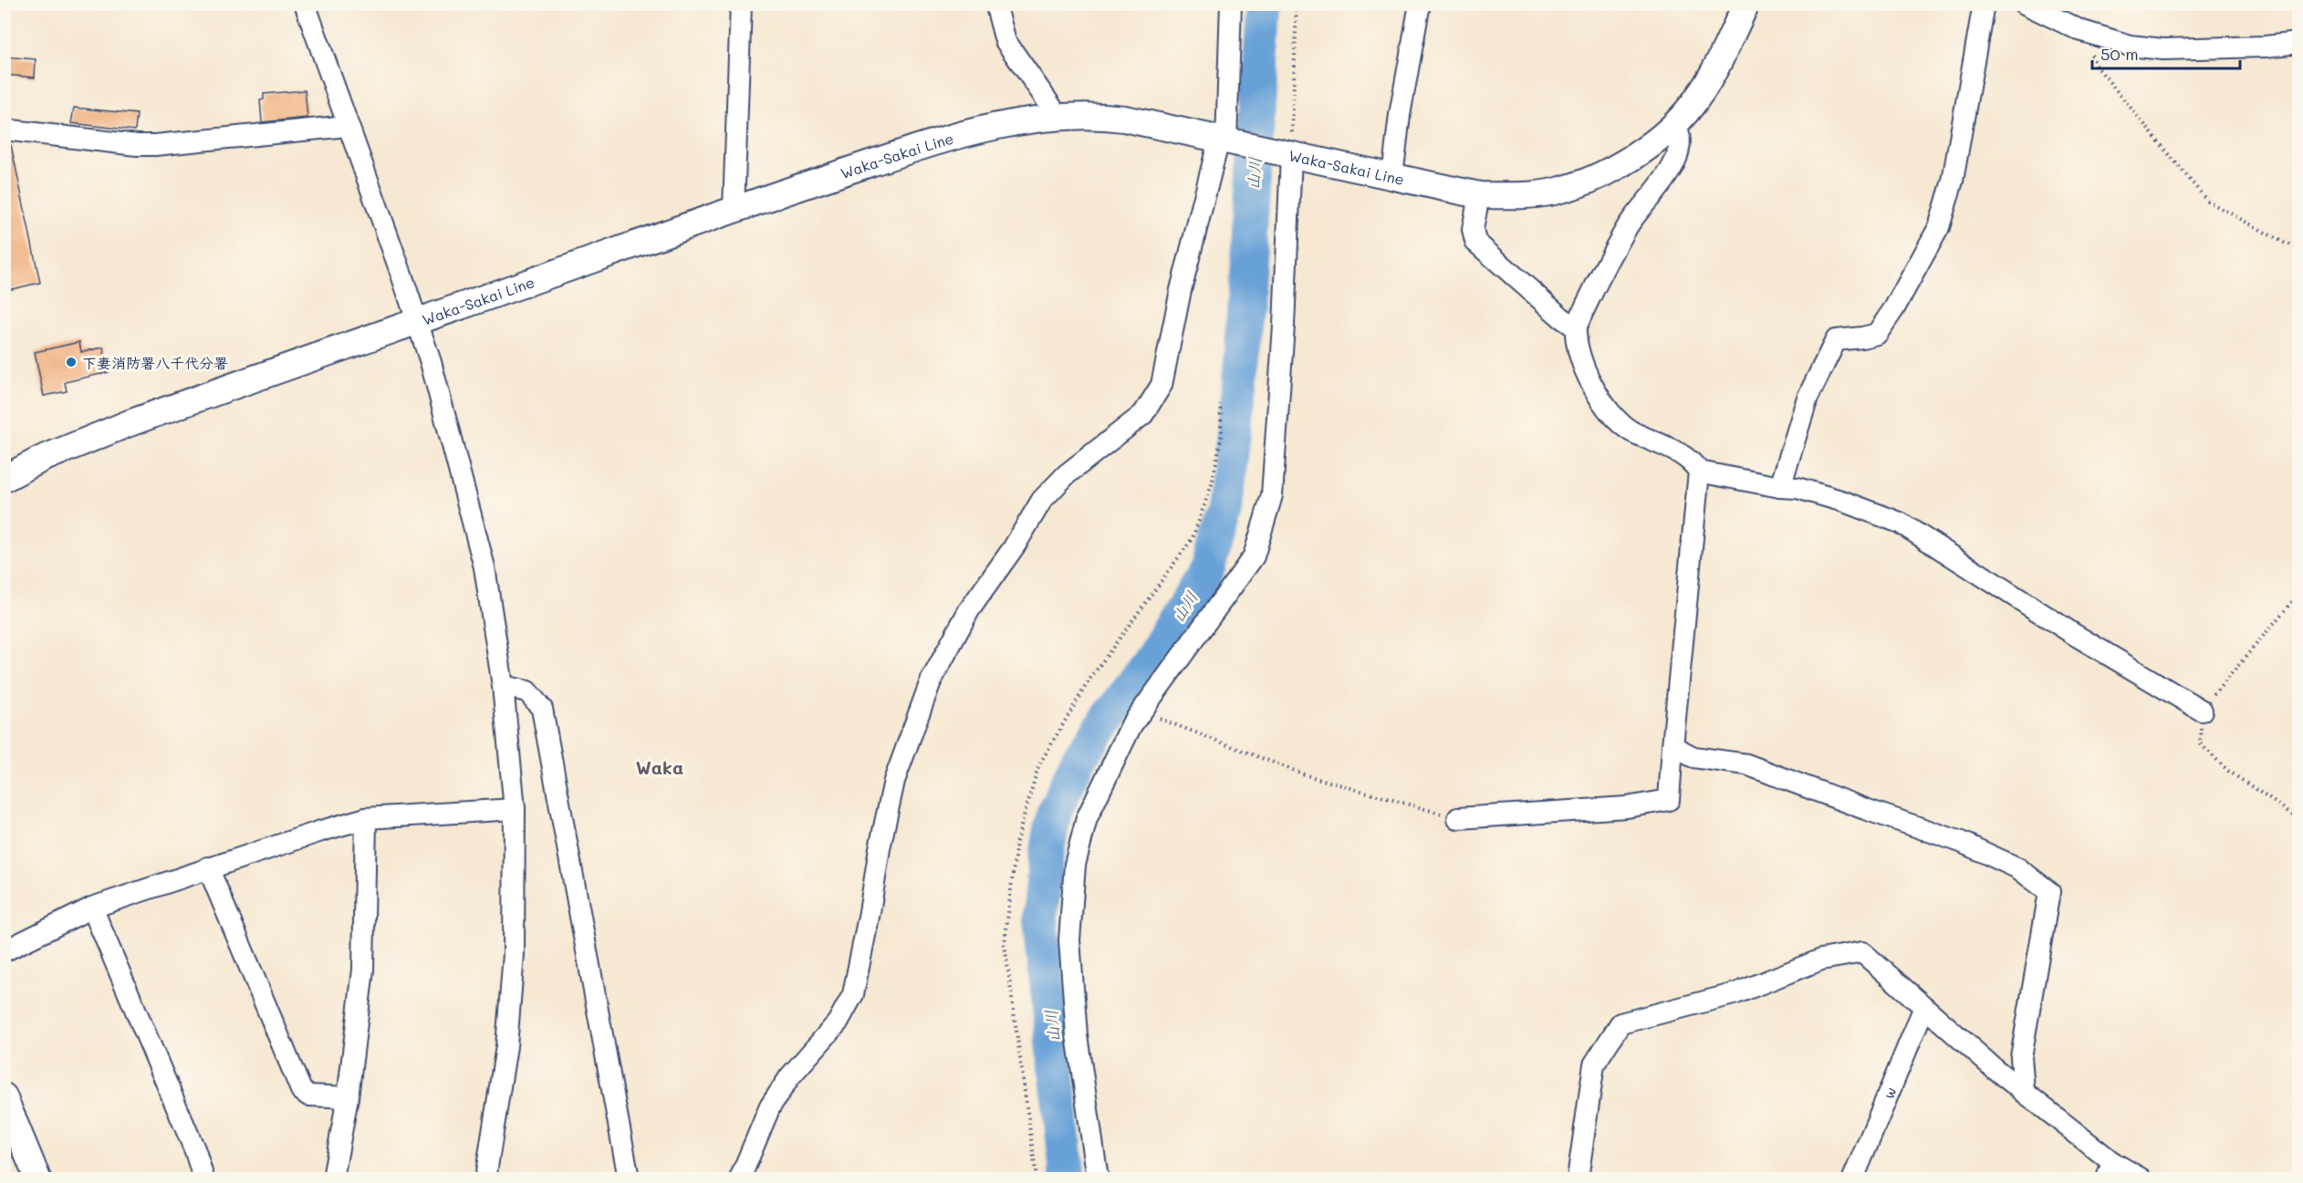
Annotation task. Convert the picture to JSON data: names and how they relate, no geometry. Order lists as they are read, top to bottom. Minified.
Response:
{"streets":{"main road":["Waka-Sakai Line"],"street":["w"]},"districts":["Waka"],"water":["山川"],"places":["下妻消防署八千代分署"],"scale_bar":"50 m"}
